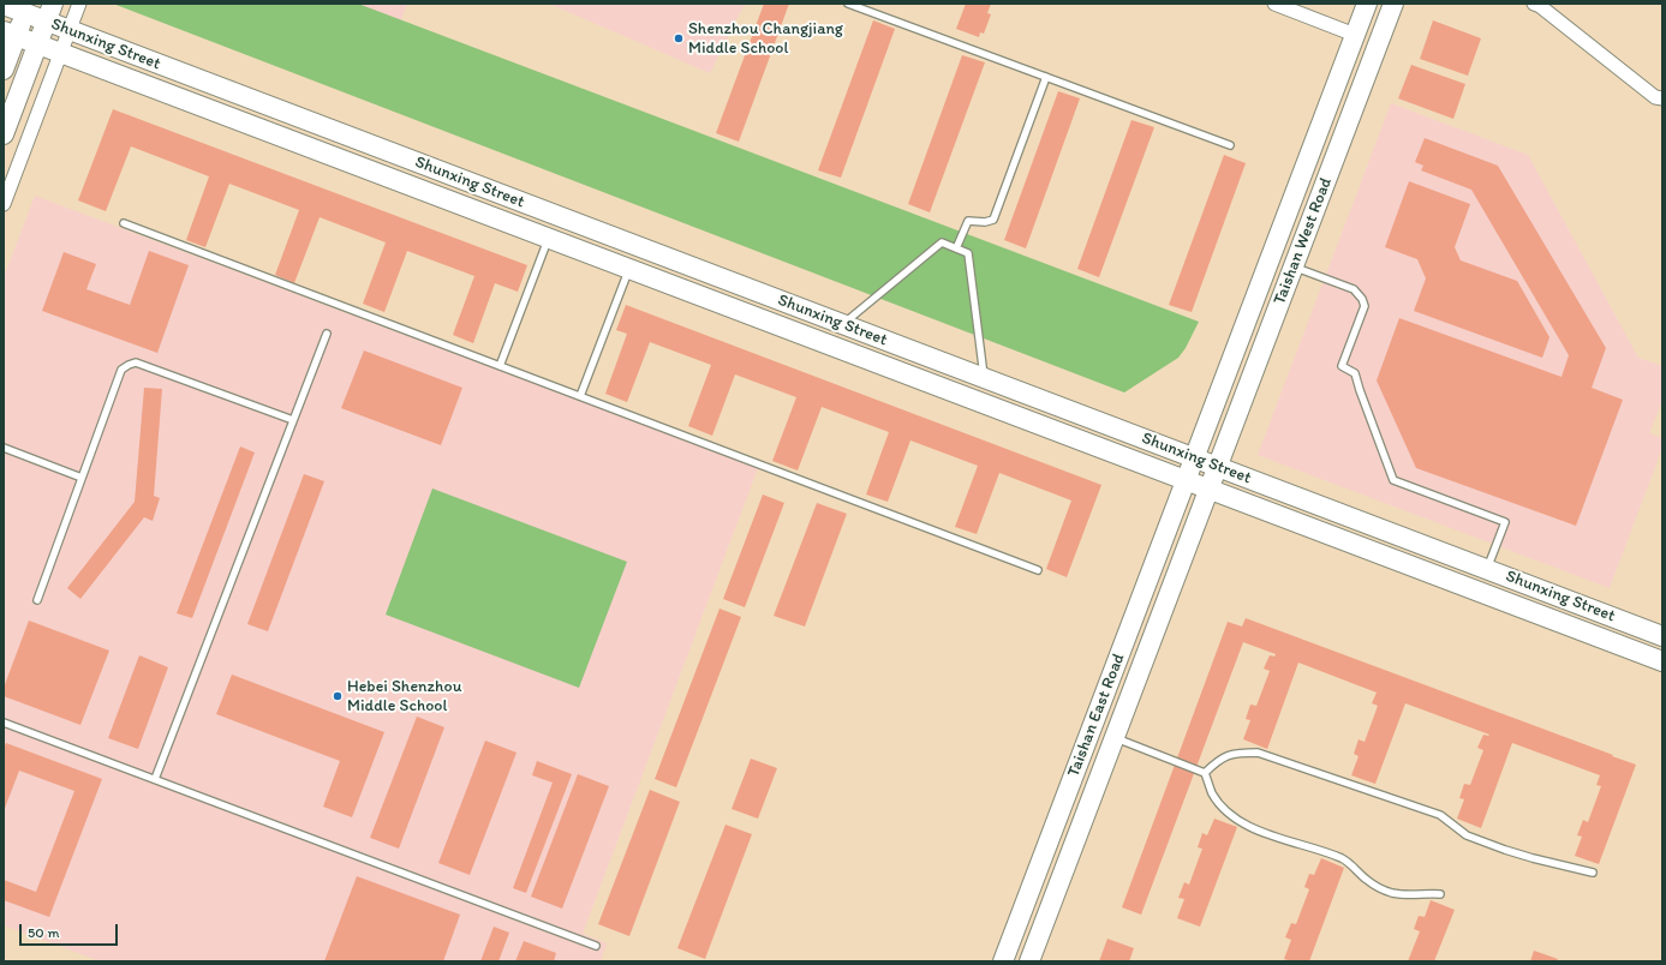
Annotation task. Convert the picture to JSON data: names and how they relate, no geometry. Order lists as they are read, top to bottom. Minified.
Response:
{"streets":{"main road":["Shunxing Street","Taishan West Road","Taishan East Road"]},"crossings":[["Shunxing Street","Taishan West Road"],["Shunxing Street","Taishan East Road"],["Taishan West Road","Taishan East Road"]],"places":["Shenzhou Changjiang Middle School","Hebei Shenzhou Middle School"],"scale_bar":"50 m"}
